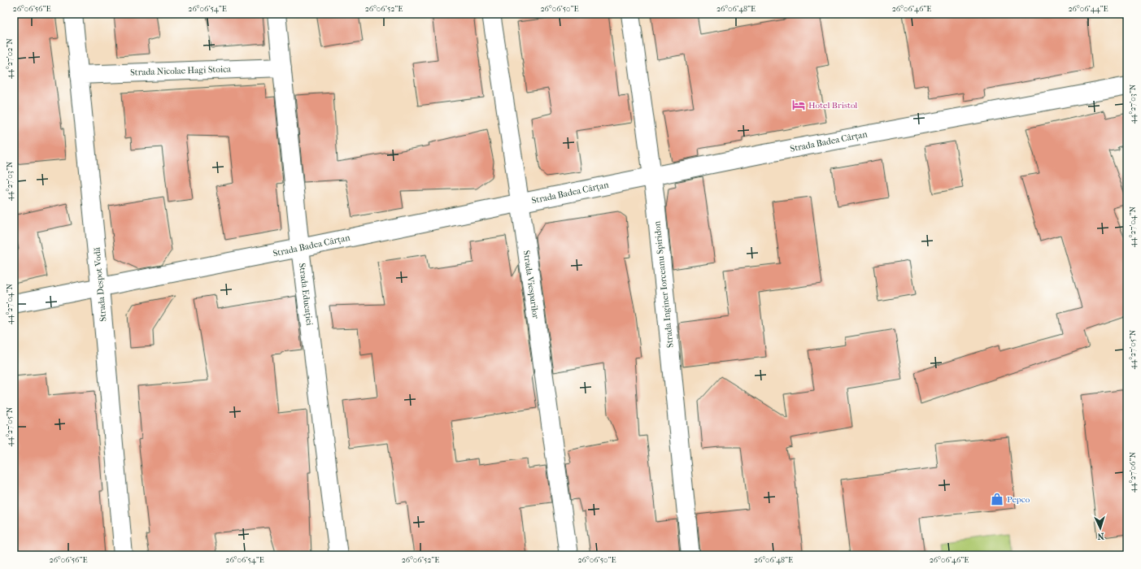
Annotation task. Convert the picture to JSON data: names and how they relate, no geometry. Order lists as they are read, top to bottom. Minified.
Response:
{"streets":{"street":["Strada Nicolae Hagi Stoica","Strada Badea Cârțan","Strada Despot Vodă","Strada Viesparilor","Strada Inginer Iorceanu Spiridon","Strada Educației"]},"crossings":[["Strada Nicolae Hagi Stoica","Strada Despot Vodă"],["Strada Nicolae Hagi Stoica","Strada Educației"],["Strada Badea Cârțan","Strada Despot Vodă"],["Strada Badea Cârțan","Strada Viesparilor"],["Strada Badea Cârțan","Strada Inginer Iorceanu Spiridon"],["Strada Badea Cârțan","Strada Educației"]],"places":{"hotel":["Hotel Bristol"],"shop":["Pepco"]},"north":"bottom","coordinates":["26°06'56\"E","26°06'54\"E","26°06'52\"E","26°06'50\"E","26°06'48\"E","26°06'46\"E","26°06'44\"E","44°27'02\"N","44°27'03\"N","44°27'04\"N","44°27'05\"N","44°27'06\"N"]}
